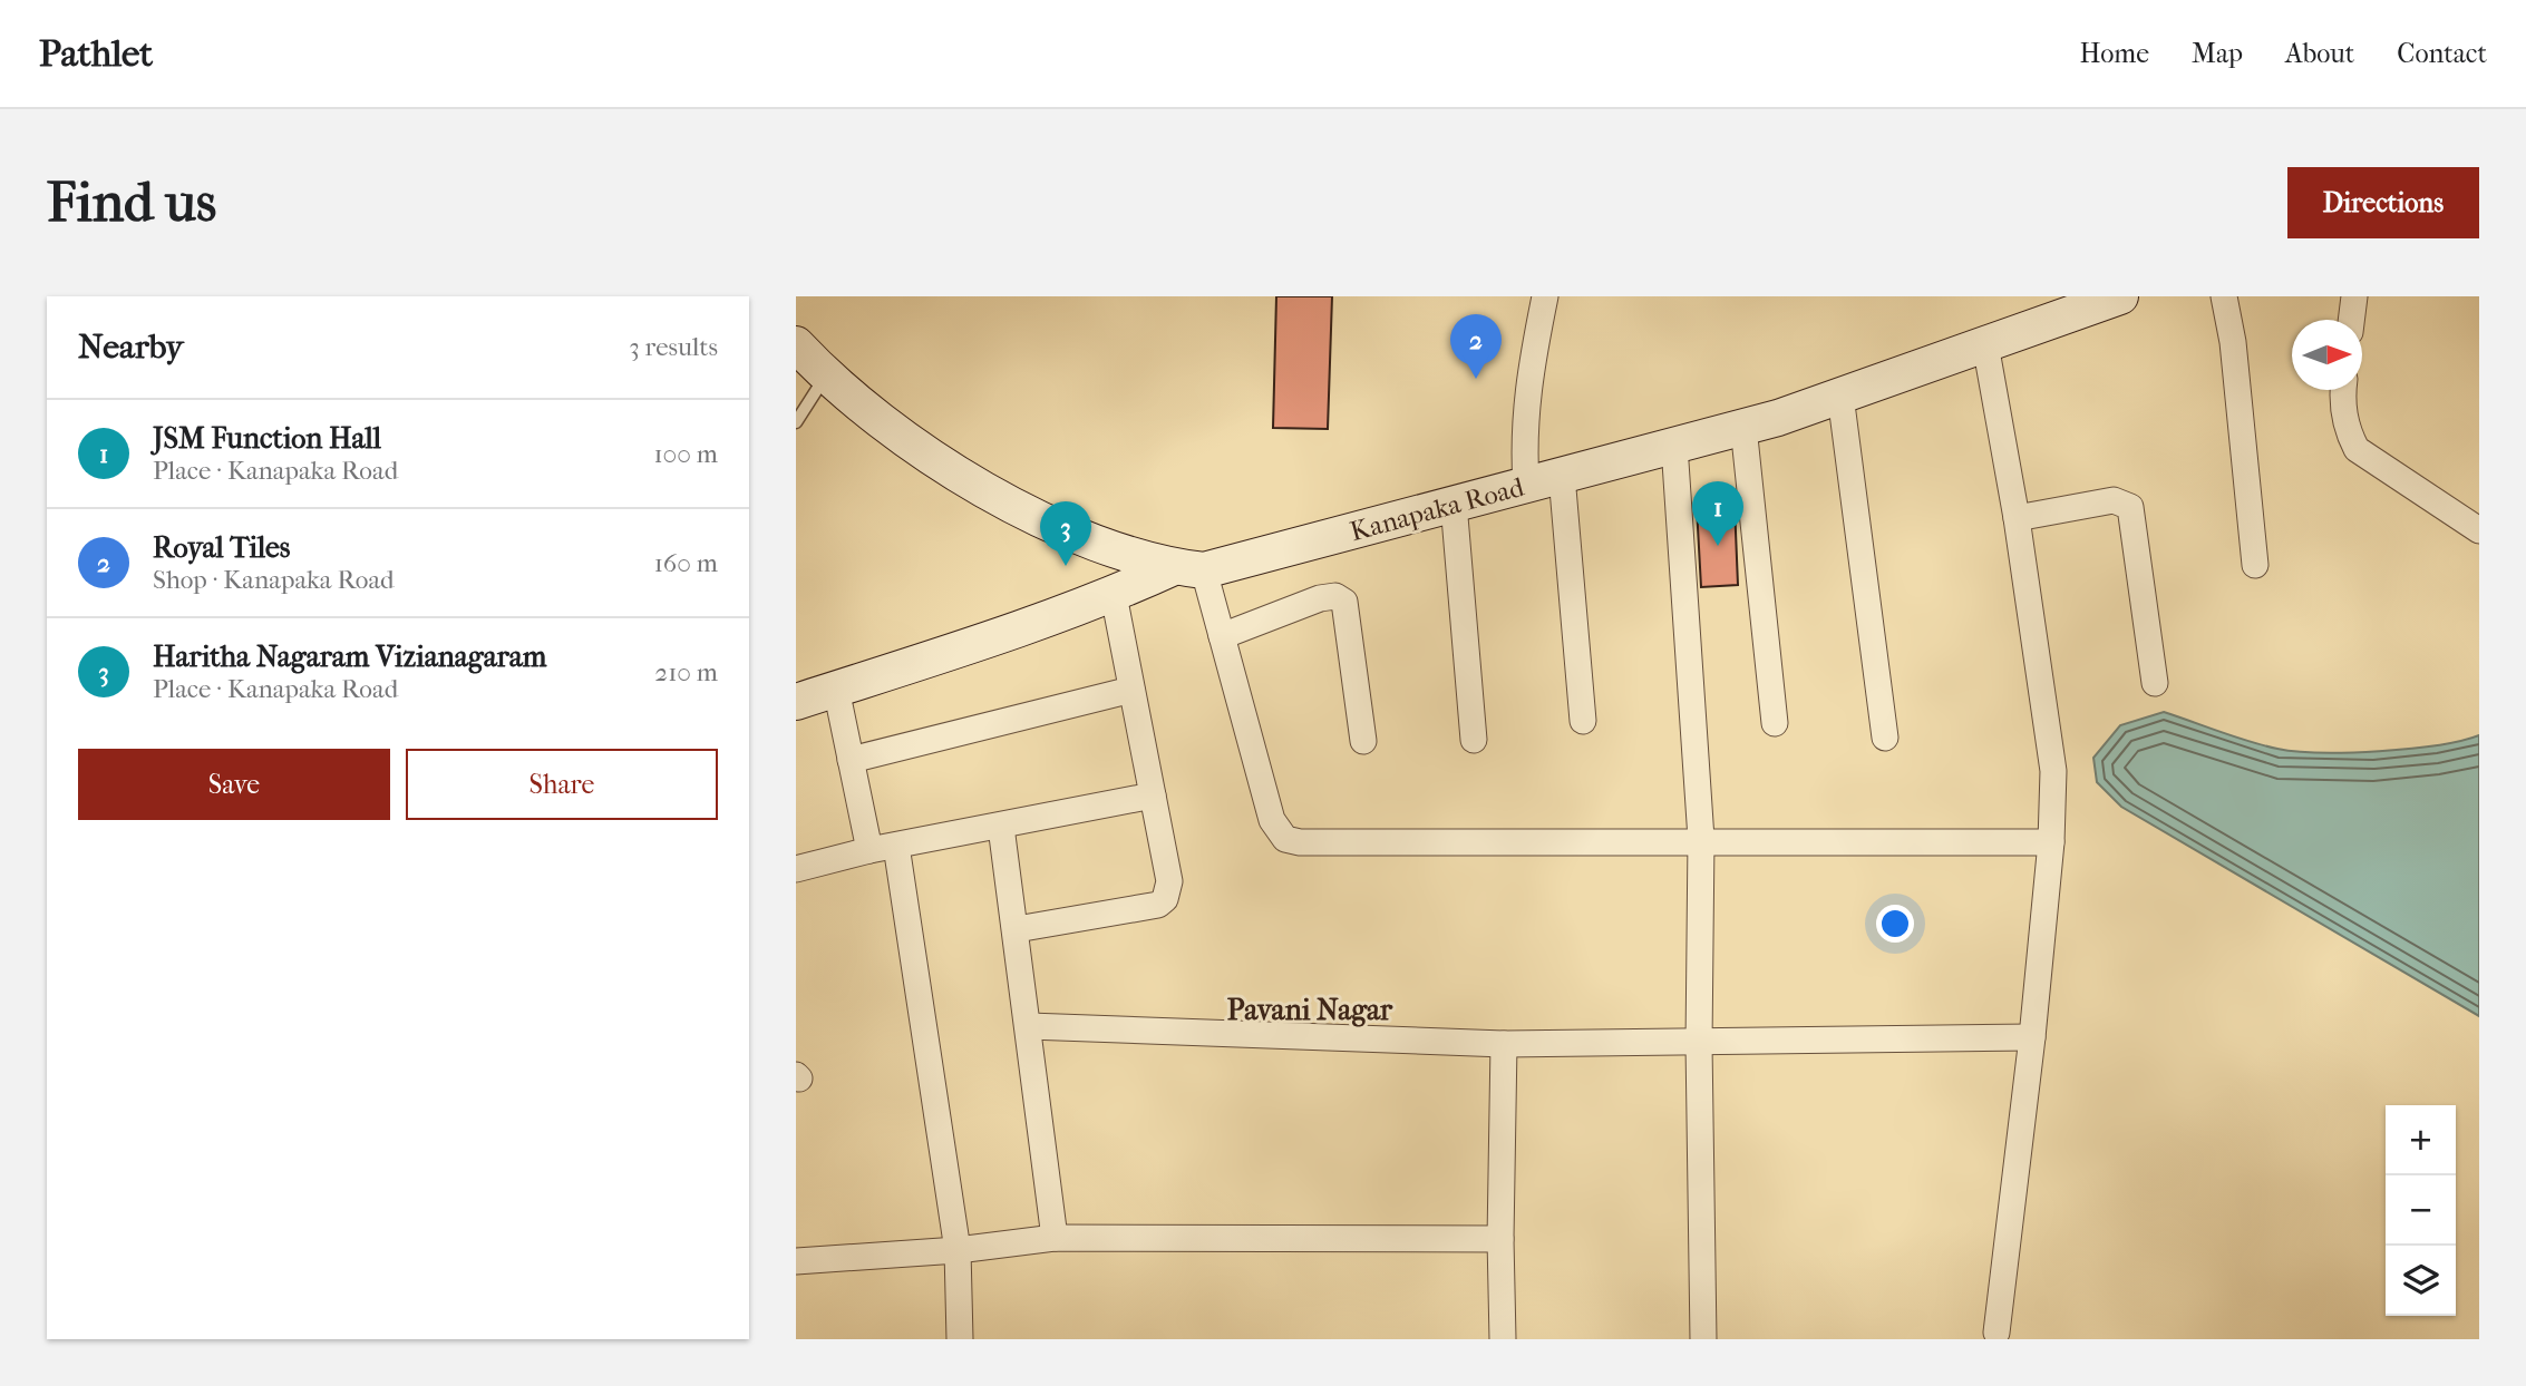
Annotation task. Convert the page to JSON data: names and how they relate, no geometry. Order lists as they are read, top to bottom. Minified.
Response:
{"streets":{"street":["Kanapaka Road"]},"districts":["Pavani Nagar"],"north":"right","page":{"header":"Pathlet","nav":["Home","Map","About","Contact"],"buttons":["Directions",["Save","Share"]],"title":"Find us","heading":["Nearby","3 results"],"pins":["2","1","3"],"list":[{"mark":"1","name":"JSM Function Hall","note":"Place · Kanapaka Road","value":"100 m"},{"mark":"2","name":"Royal Tiles","note":"Shop · Kanapaka Road","value":"160 m"},{"mark":"3","name":"Haritha Nagaram Vizianagaram","note":"Place · Kanapaka Road","value":"210 m"}],"map_buttons":["+","−"]}}
